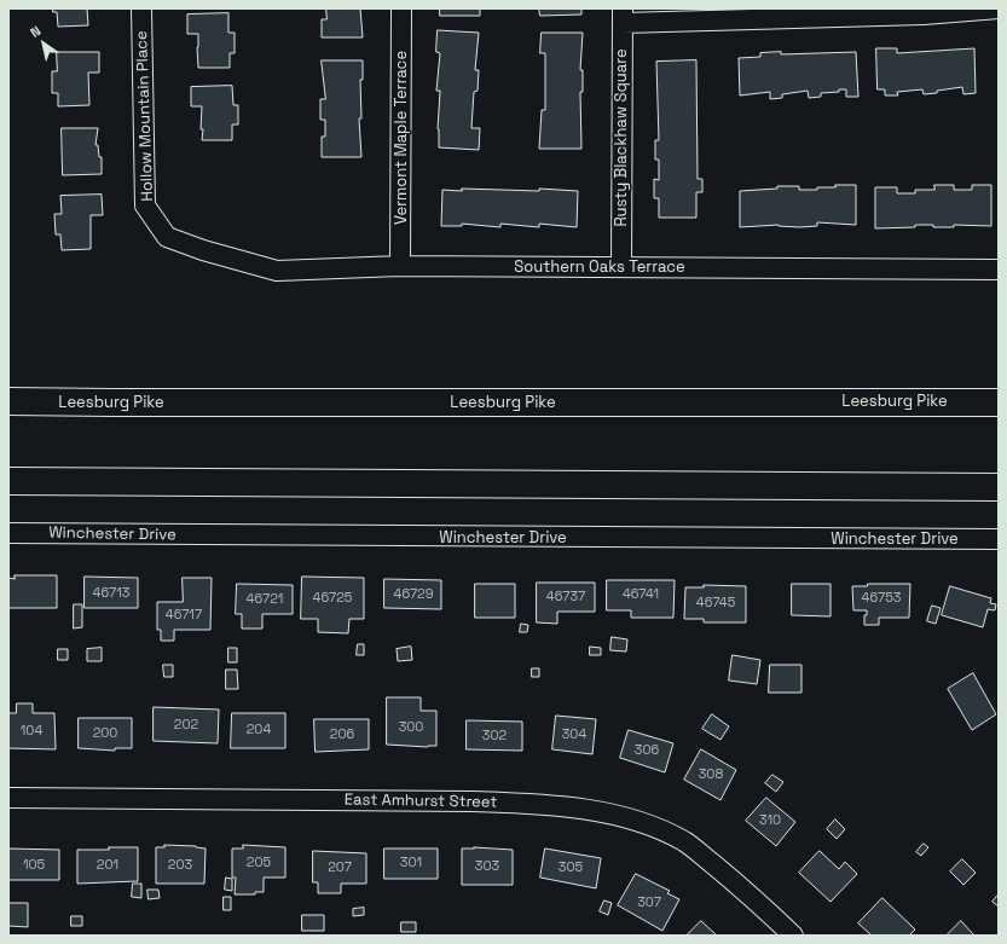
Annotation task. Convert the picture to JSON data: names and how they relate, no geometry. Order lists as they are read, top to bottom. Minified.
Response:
{"streets":{"highway":["Leesburg Pike"],"street":["Hollow Mountain Place","Vermont Maple Terrace","Rusty Blackhaw Square","Southern Oaks Terrace","Winchester Drive","East Amhurst Street"]},"crossings":[["Hollow Mountain Place","Southern Oaks Terrace"],["Vermont Maple Terrace","Southern Oaks Terrace"],["Rusty Blackhaw Square","Southern Oaks Terrace"]],"house_numbers":["46713","46729","46741","46737","46725","46753","46721","46745","46717","202","300","204","104","200","206","304","302","306","308","310","205","301","105","201","203","303","207","305","307"],"north":"top left"}
